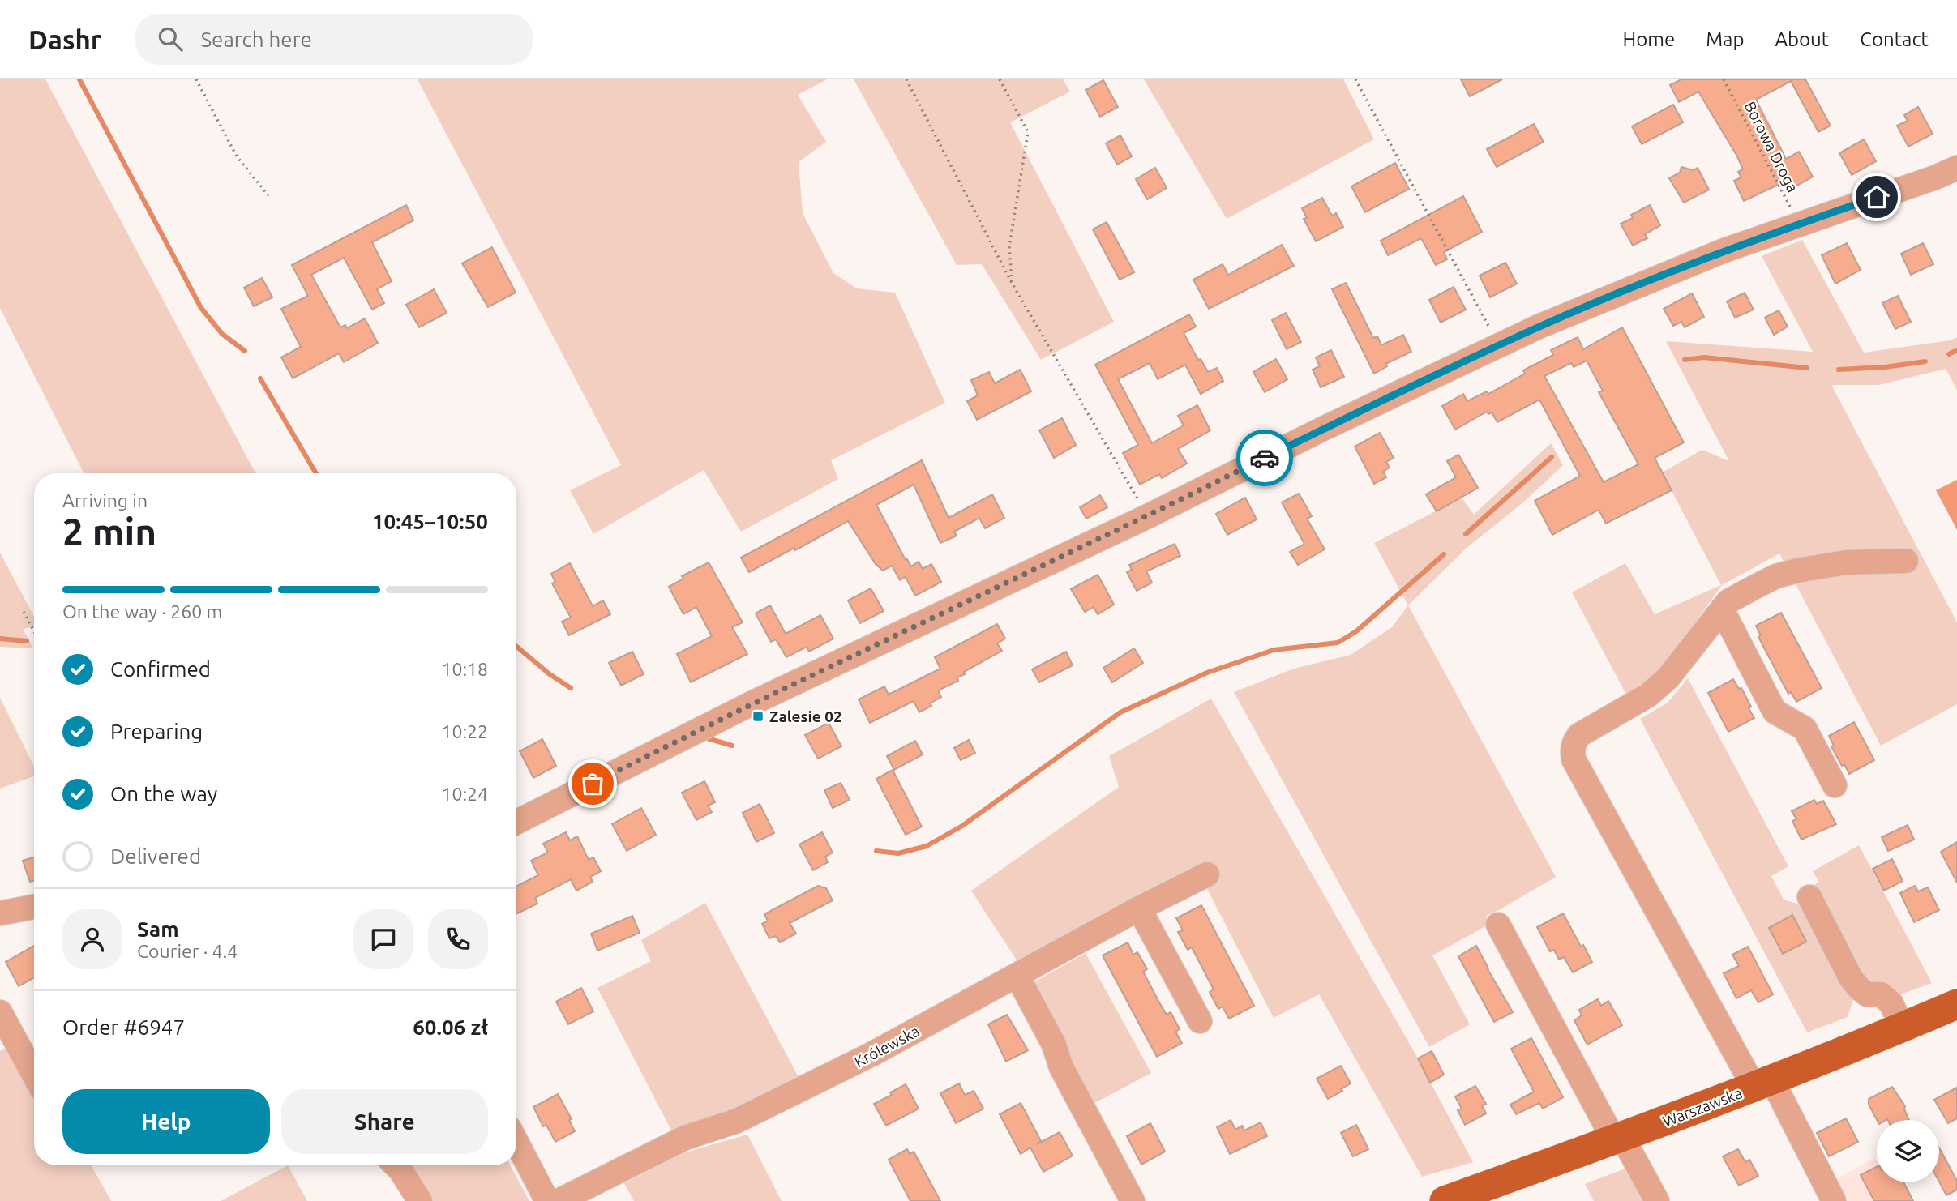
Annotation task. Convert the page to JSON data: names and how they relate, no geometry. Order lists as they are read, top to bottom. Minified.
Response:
{"streets":{"main road":["Warszawska"],"street":["Królewska"],"path":["Borowa Droga"]},"places":{"transit":["Zalesie 02"]},"page":{"header":"Dashr","search":"Search here","nav":["Home","Map","About","Contact"],"heading":["2 min","Arriving in","10:45–10:50"],"panel":["Sam","Courier · 4.4","Order #6947","60.06 zł"],"bar":"On the way · 260 m","list":[["Confirmed","10:18"],["Preparing","10:22"],["On the way","10:24"],"Delivered"],"buttons":["Help","Share"]}}
